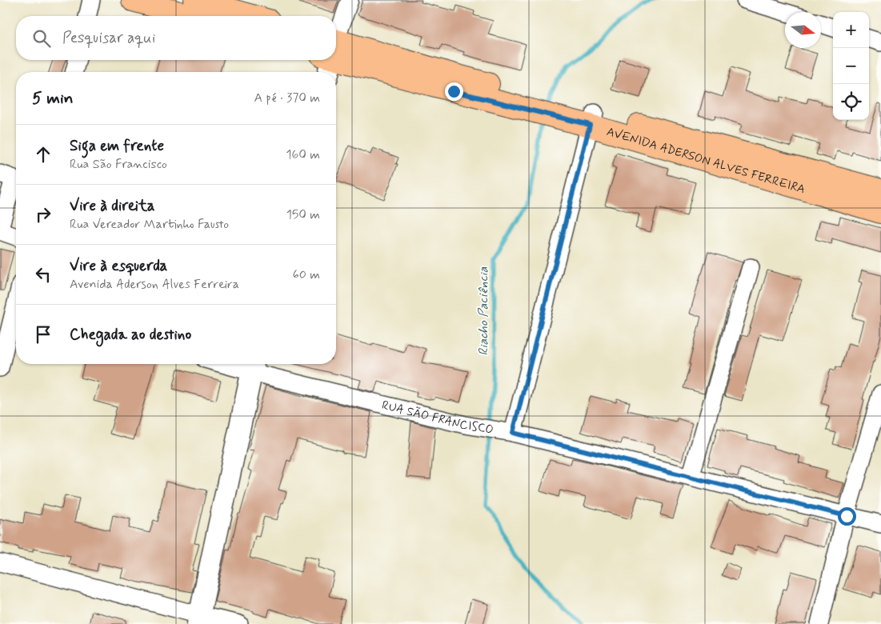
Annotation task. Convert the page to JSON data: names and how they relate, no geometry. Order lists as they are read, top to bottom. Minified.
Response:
{"streets":{"main road":["AVENIDA ADERSON ALVES FERREIRA"],"street":["RUA SÃO FRANCISCO"]},"water":["Riacho Paciência"],"north":"right","page":{"map_buttons":["+","−"],"search":"Pesquisar aqui","heading":["5 min","A pé · 370 m"],"list":[["Siga em frente","Rua São Francisco","160 m"],["Vire à direita","Rua Vereador Martinho Fausto","150 m"],["Vire à esquerda","Avenida Aderson Alves Ferreira","60 m"],"Chegada ao destino"]}}
